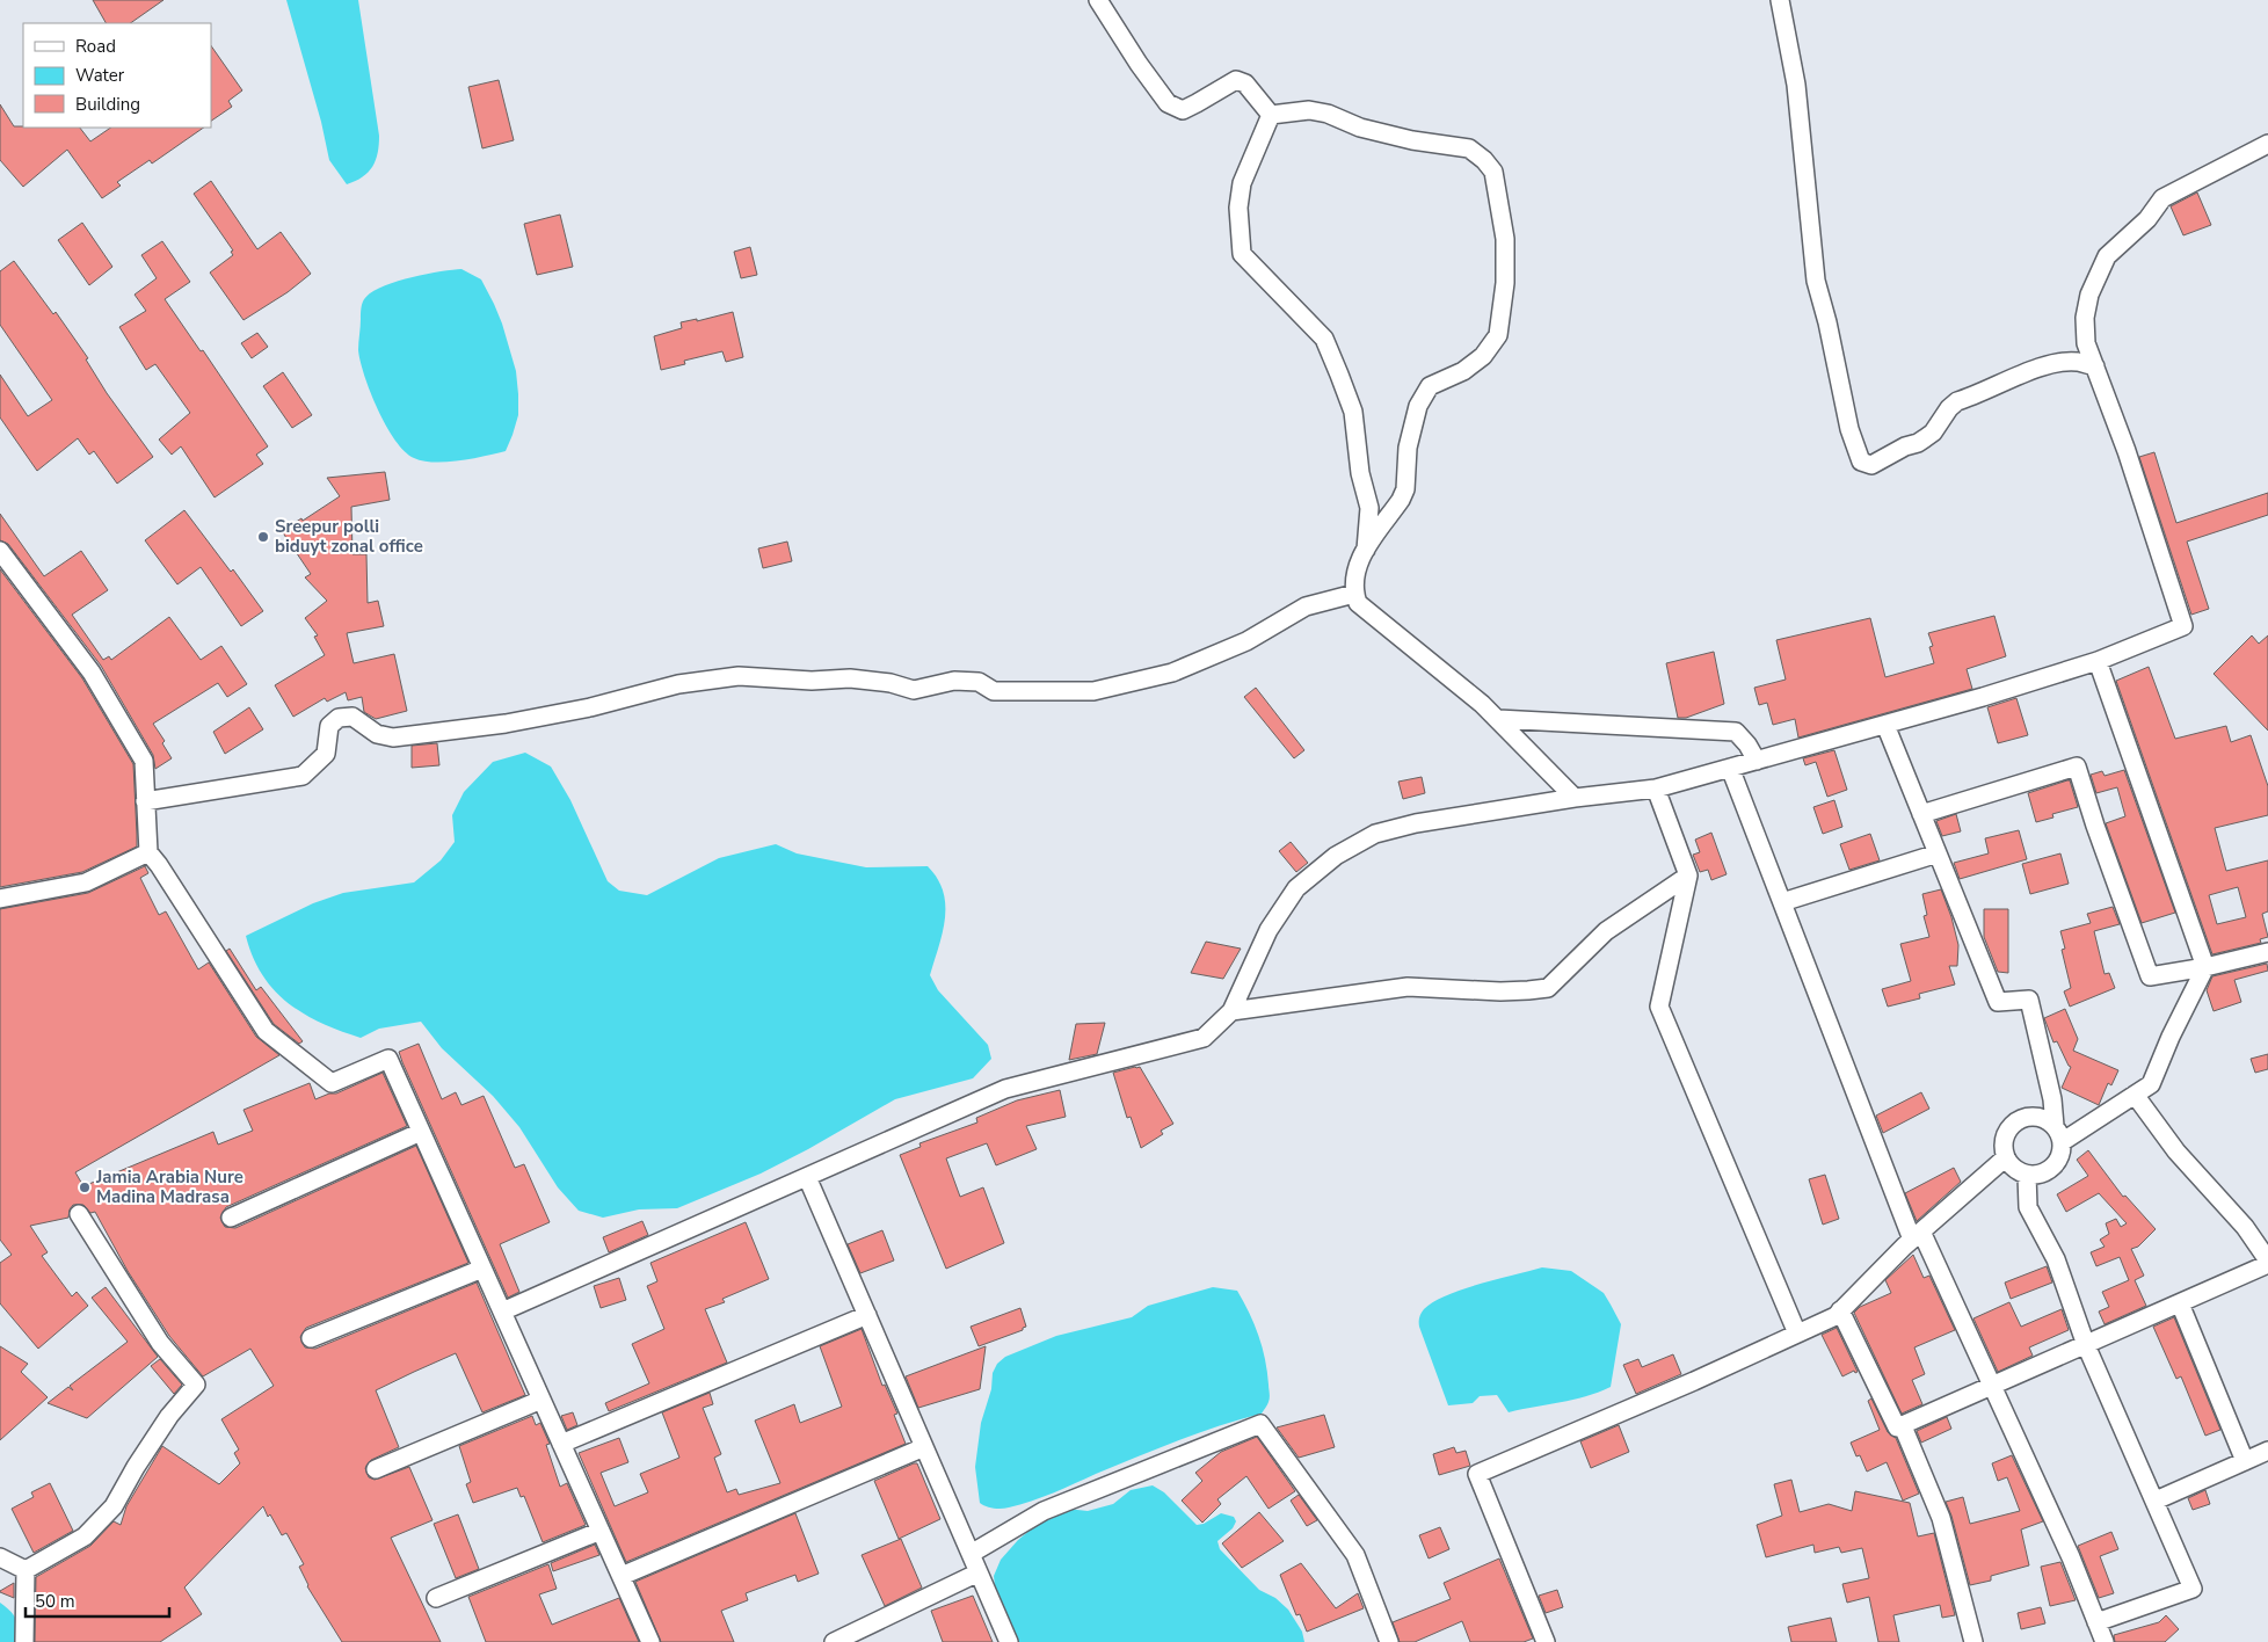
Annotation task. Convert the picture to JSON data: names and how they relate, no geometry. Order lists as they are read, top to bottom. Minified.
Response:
{"places":["Sreepur polli biduyt zonal office","Jamia Arabia Nure Madina Madrasa"],"legend":["Road","Water","Building"],"scale_bar":"50 m"}
